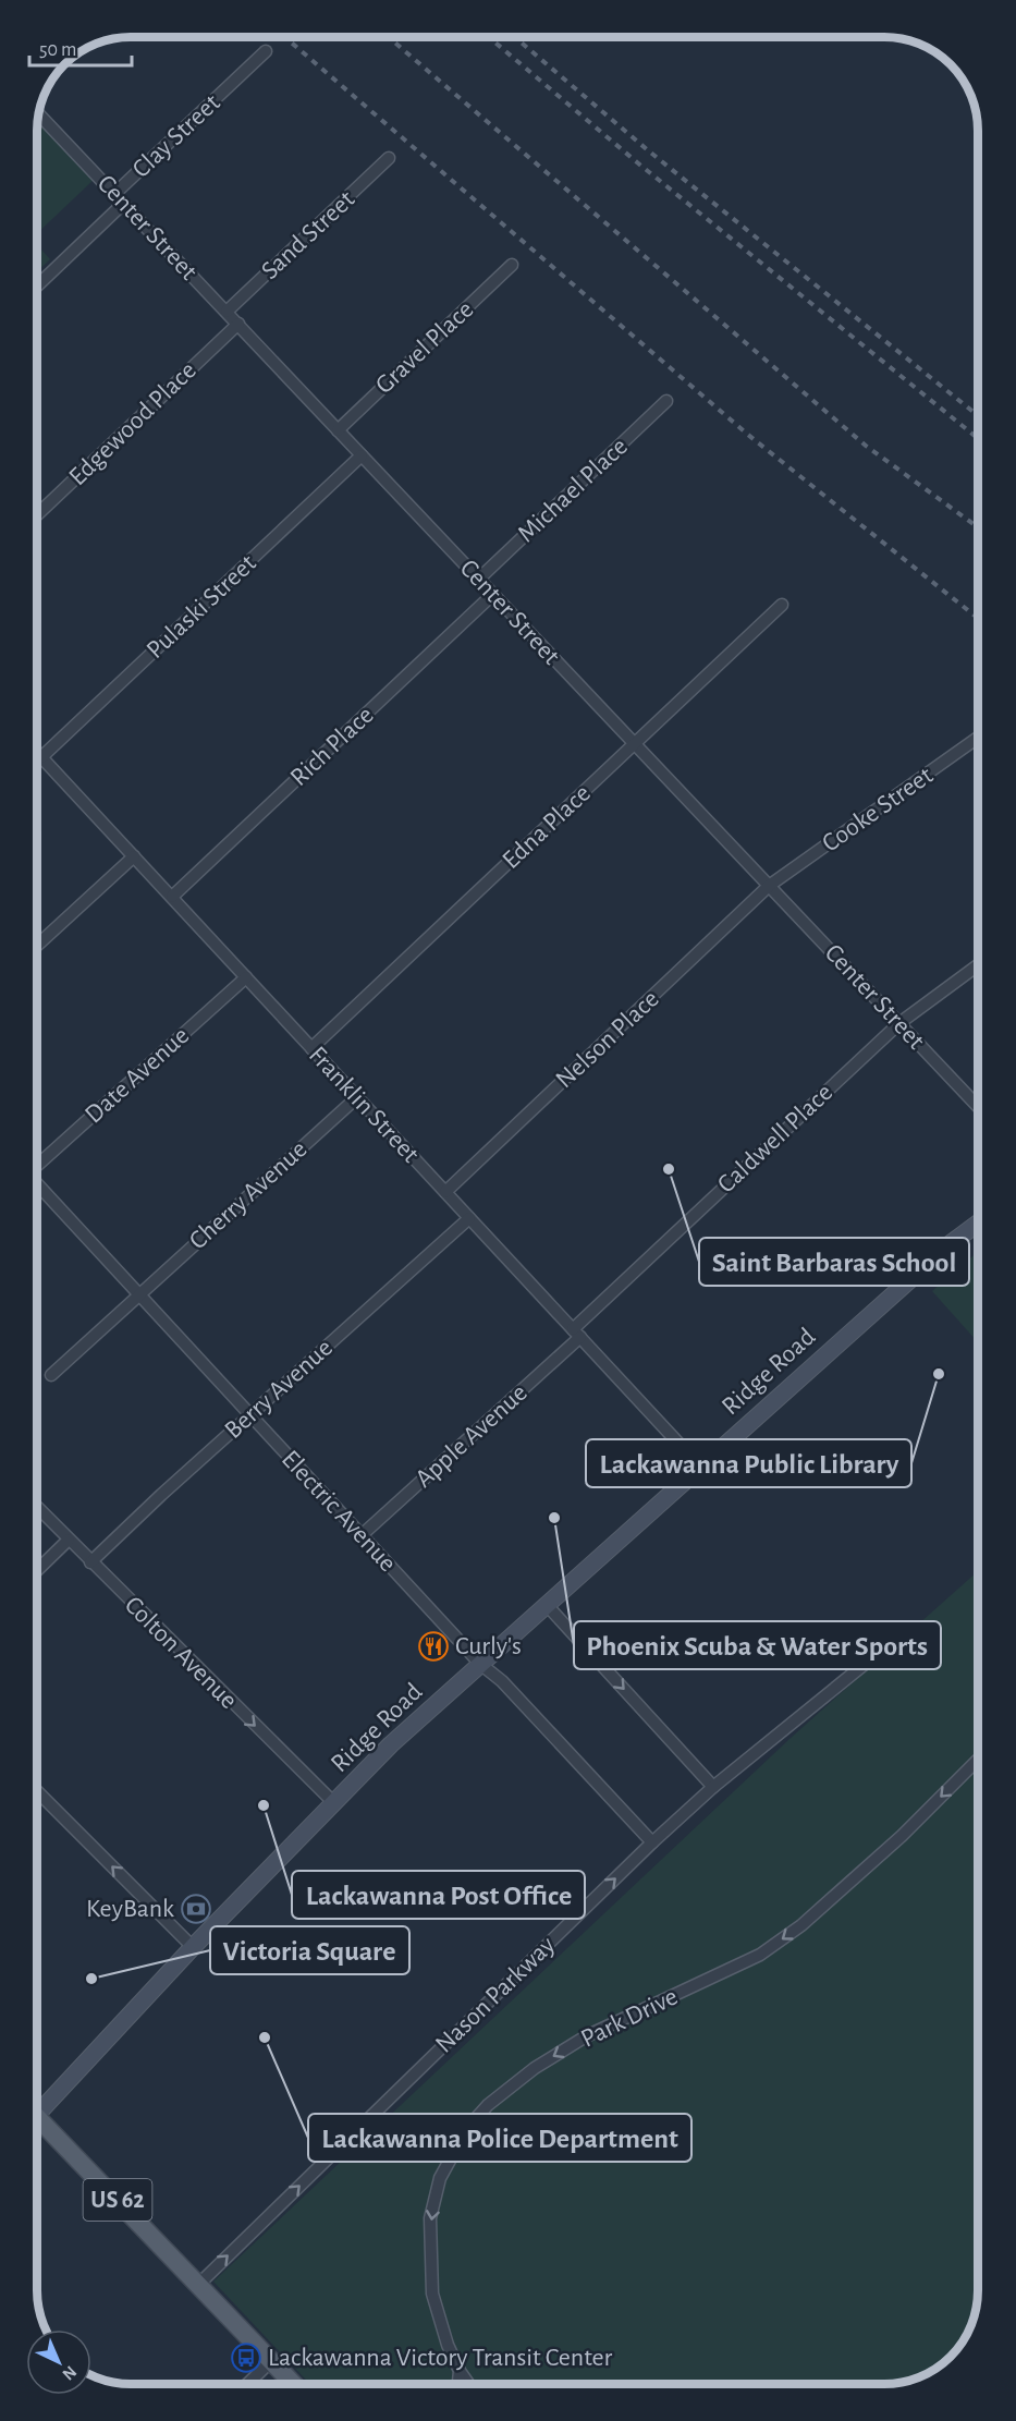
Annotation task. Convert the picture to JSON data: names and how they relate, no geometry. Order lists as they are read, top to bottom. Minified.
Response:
{"streets":{"main road":["Ridge Road","US 62"],"street":["Clay Street","Center Street","Sand Street","Gravel Place","Edgewood Place","Michael Place","Pulaski Street","Rich Place","Cooke Street","Edna Place","Nelson Place","Date Avenue","Franklin Street","Caldwell Place","Cherry Avenue","Berry Avenue","Apple Avenue","Electric Avenue","Colton Avenue","Nason Parkway","Park Drive"]},"crossings":[["Clay Street","Center Street"],["Center Street","Sand Street"],["Center Street","Gravel Place"],["Center Street","Edgewood Place"],["Center Street","Michael Place"],["Center Street","Pulaski Street"],["Center Street","Rich Place"],["Center Street","Cooke Street"],["Center Street","Edna Place"],["Center Street","Nelson Place"],["Center Street","Caldwell Place"],["Pulaski Street","Franklin Street"],["Rich Place","Franklin Street"],["Cooke Street","Nelson Place"],["Edna Place","Franklin Street"],["Nelson Place","Franklin Street"],["Date Avenue","Franklin Street"],["Franklin Street","Caldwell Place"],["Franklin Street","Cherry Avenue"],["Franklin Street","Ridge Road"],["Franklin Street","Berry Avenue"],["Franklin Street","Apple Avenue"],["Caldwell Place","Apple Avenue"],["Cherry Avenue","Electric Avenue"],["Ridge Road","Electric Avenue"],["Ridge Road","Colton Avenue"],["Berry Avenue","Electric Avenue"],["Berry Avenue","Colton Avenue"],["Apple Avenue","Electric Avenue"],["Electric Avenue","Nason Parkway"],["Nason Parkway","US 62"]],"one_way":["Colton Avenue","Nason Parkway","Park Drive"],"places":{"other":["Saint Barbaras School","Lackawanna Public Library","Phoenix Scuba & Water Sports","Lackawanna Post Office","Victoria Square","Lackawanna Police Department"],"restaurant":["Curly's"],"bank":["KeyBank"],"bus stop":["Lackawanna Victory Transit Center"]},"scale_bar":"50 m","north":"bottom right"}
